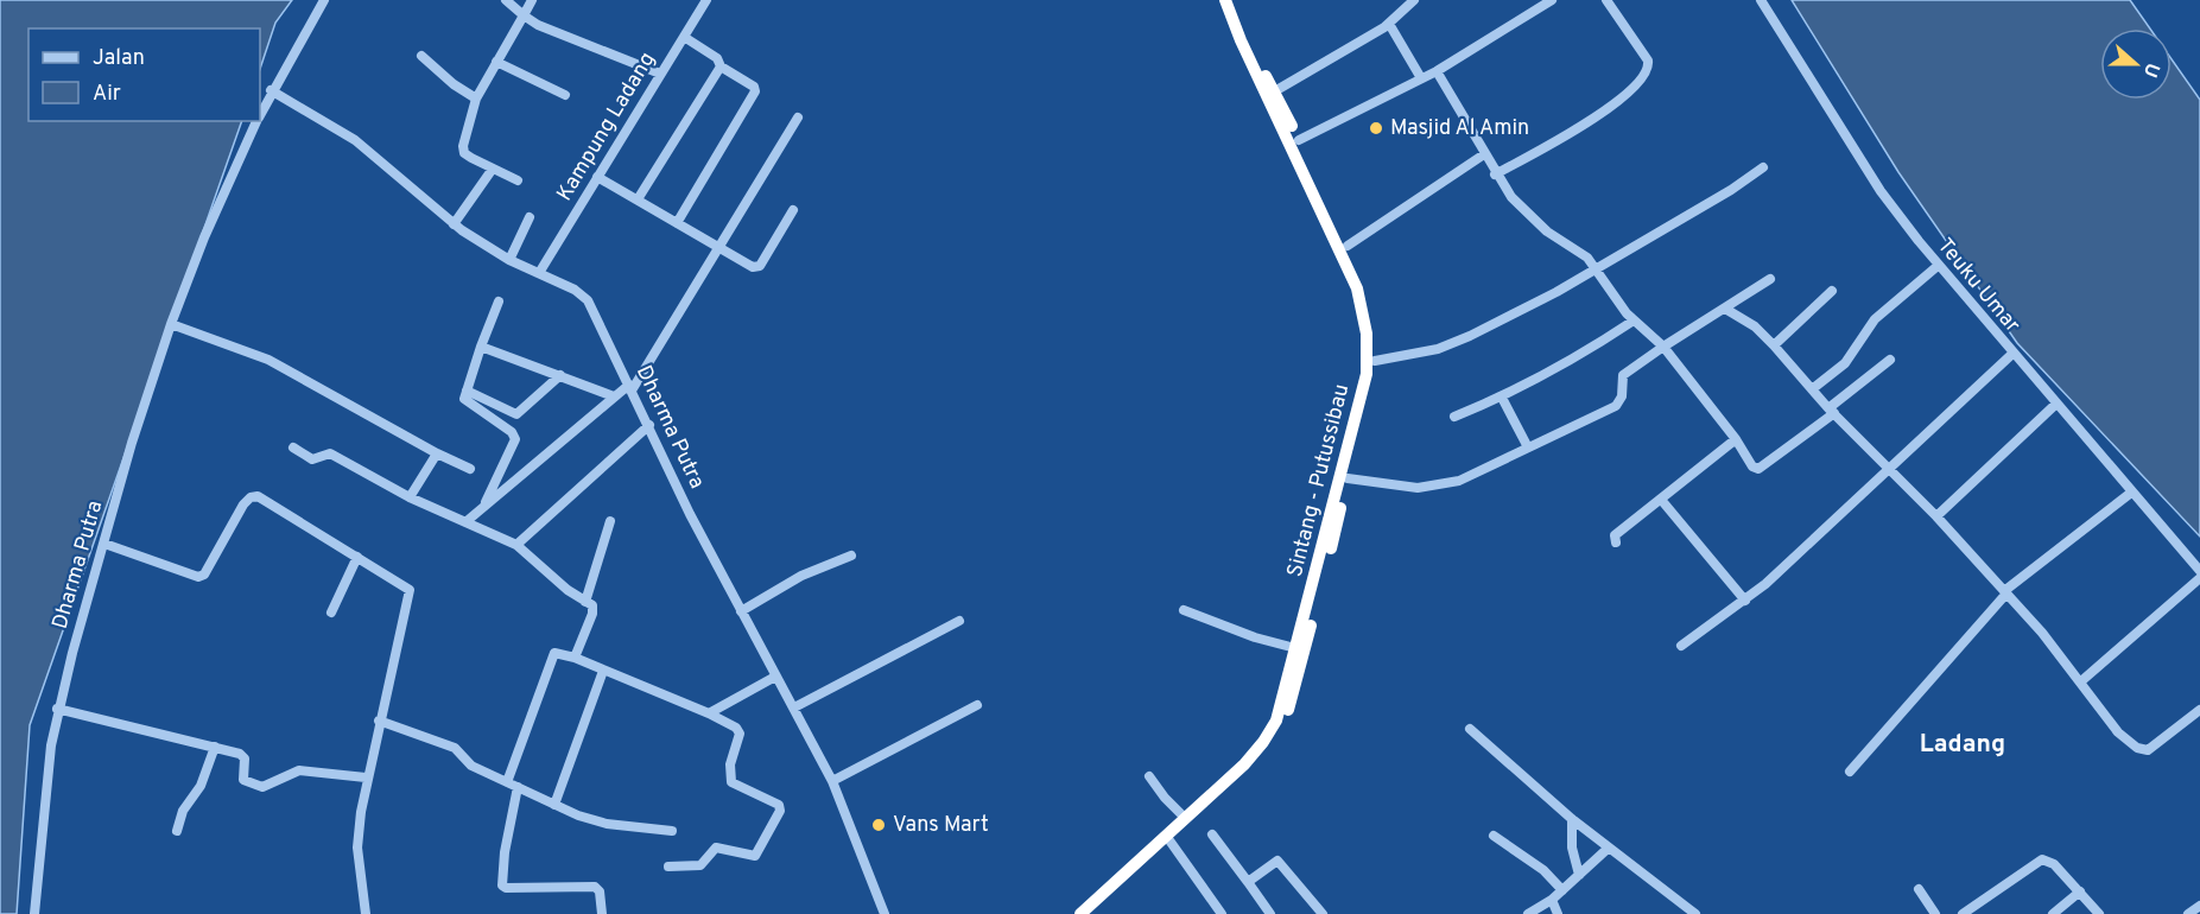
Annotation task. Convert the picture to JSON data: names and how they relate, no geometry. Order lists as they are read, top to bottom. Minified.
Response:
{"streets":{"highway":["Sintang - Putussibau"],"street":["Kampung Ladang","Teuku Umar","Dharma Putra"]},"crossings":[["Kampung Ladang","Dharma Putra"]],"districts":["Ladang"],"places":["Masjid Al Amin","Vans Mart"],"legend":["Jalan","Air"],"north":"right"}
